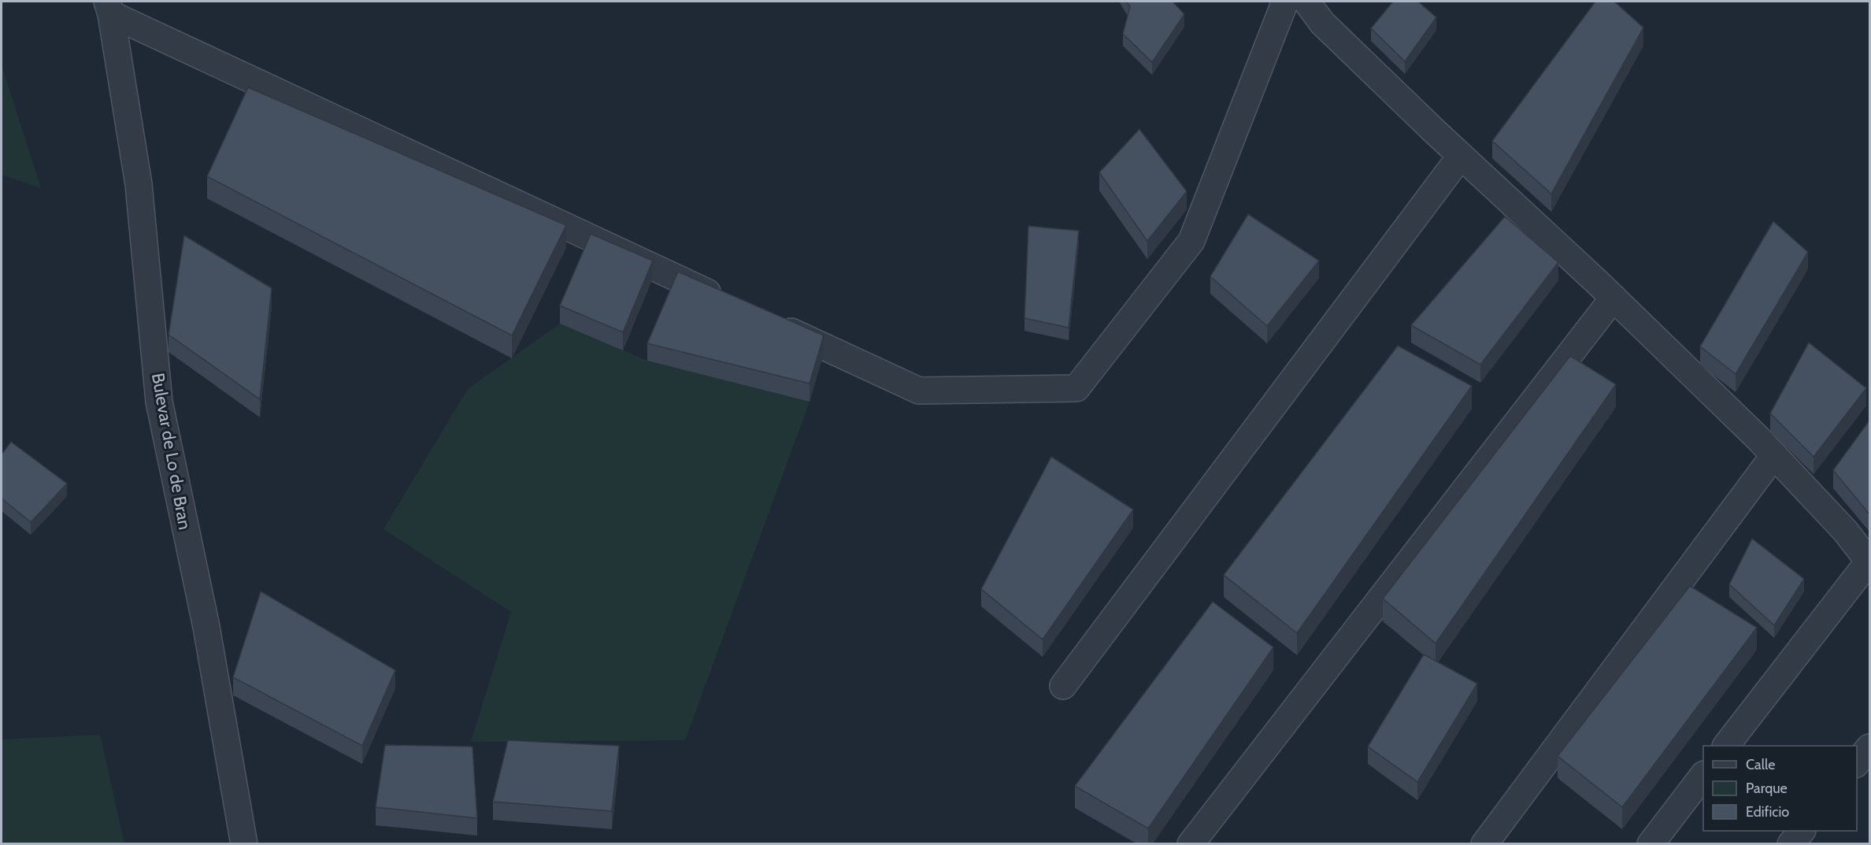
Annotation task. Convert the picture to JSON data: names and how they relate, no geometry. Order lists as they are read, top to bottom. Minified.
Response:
{"streets":{"street":["Bulevar de Lo de Bran"]},"legend":["Calle","Parque","Edificio"]}
